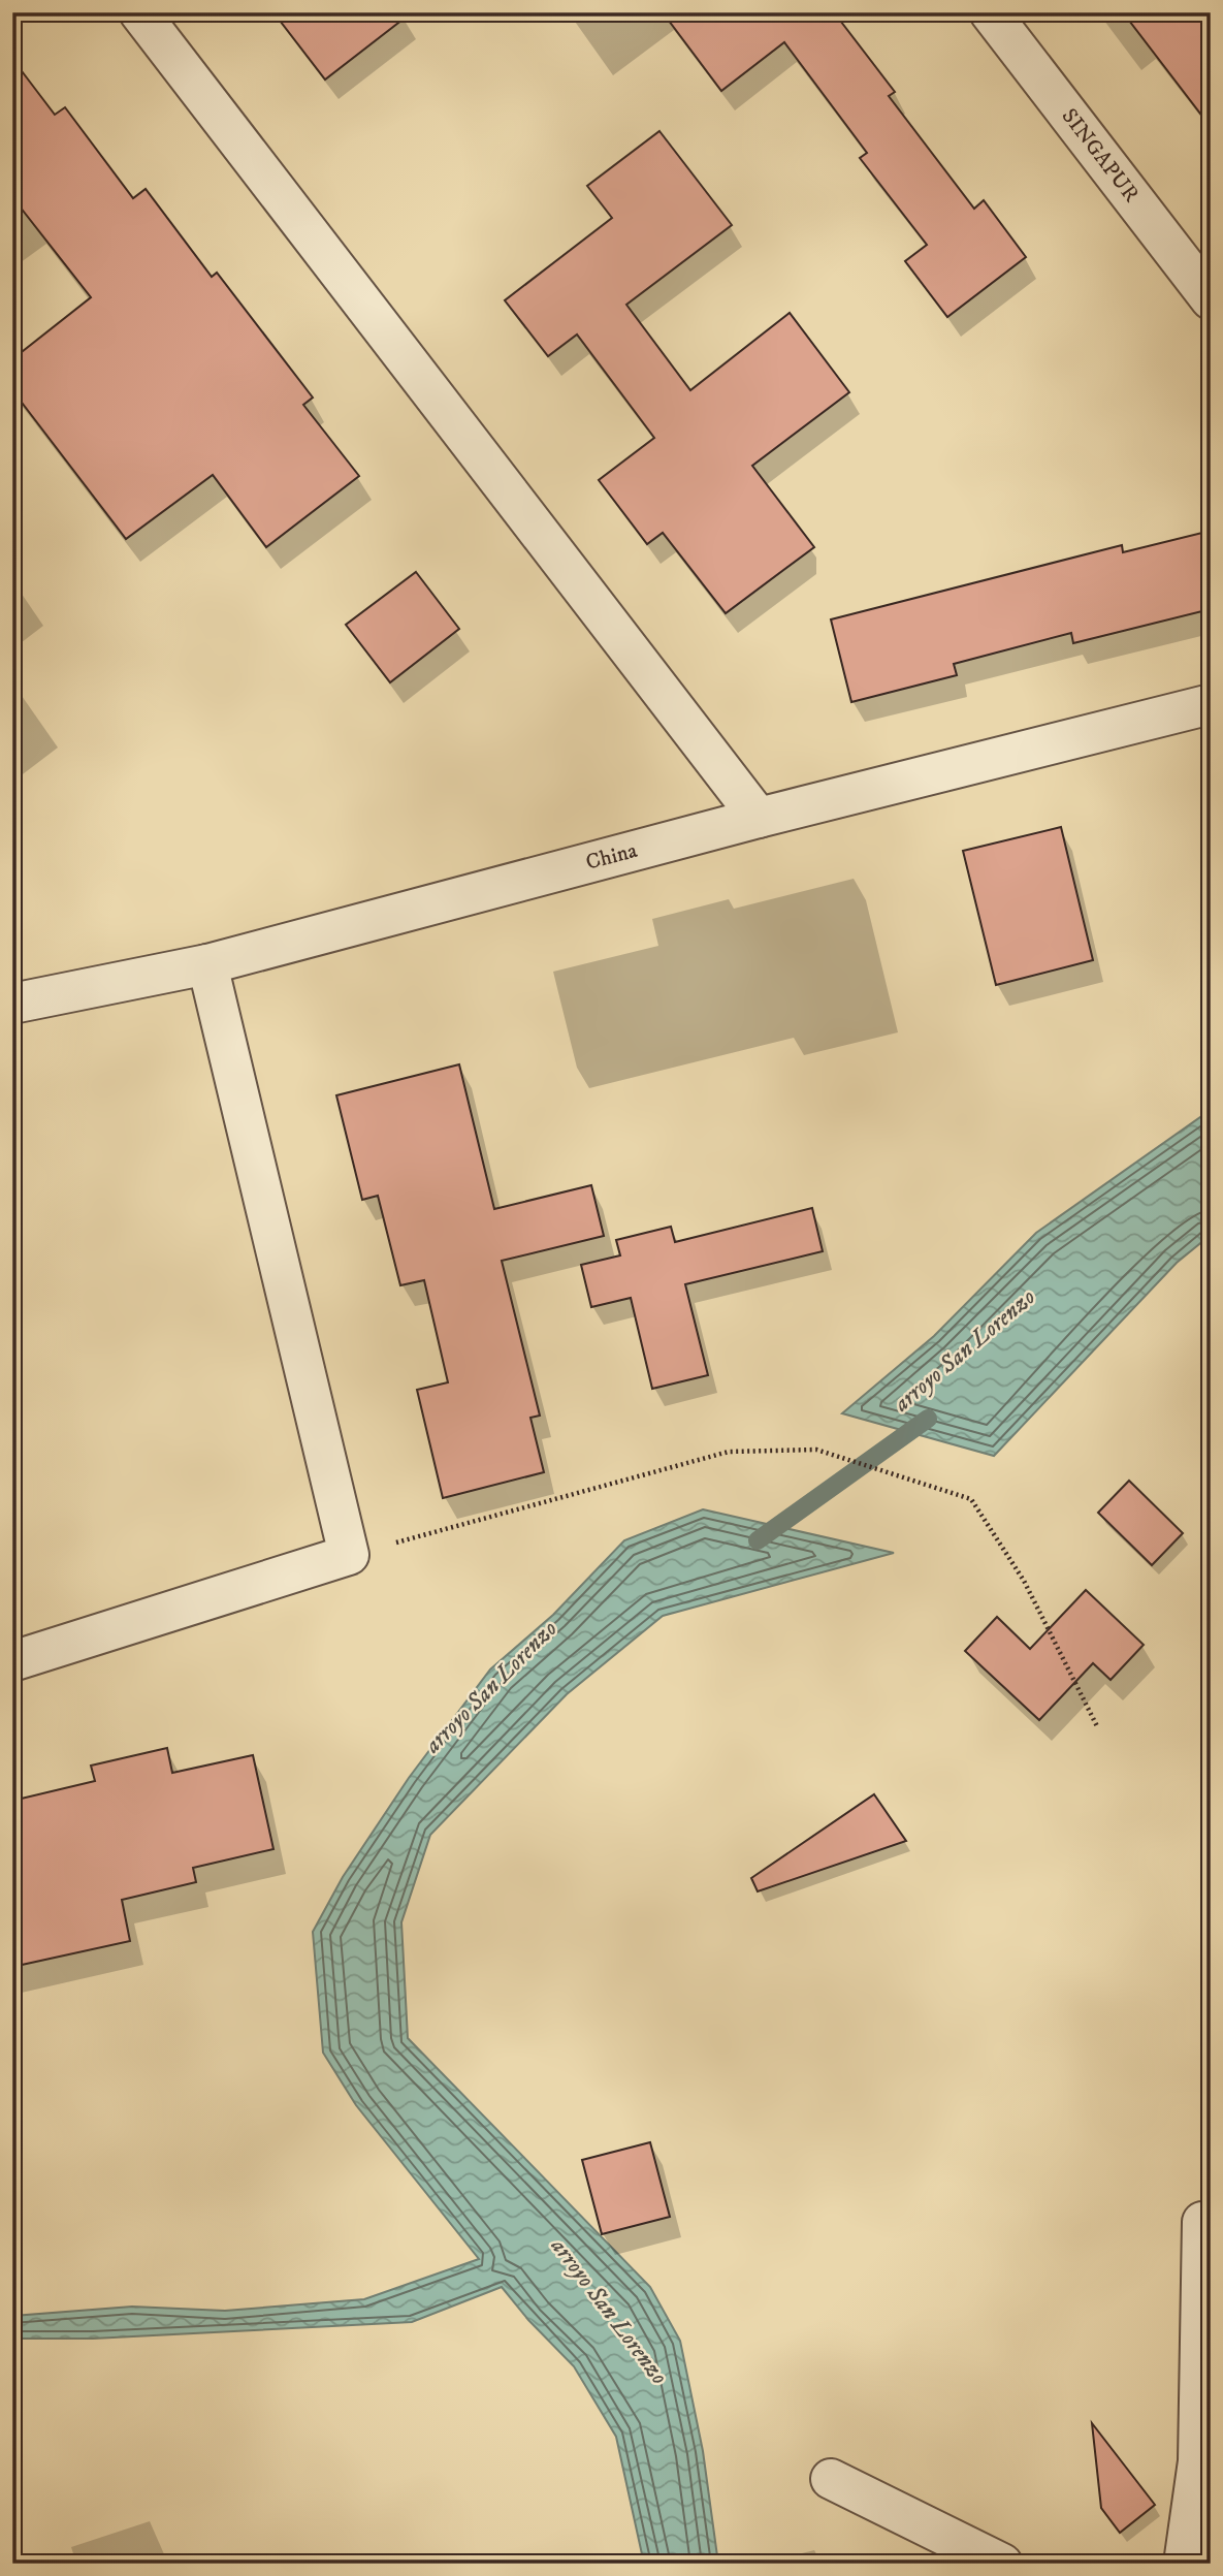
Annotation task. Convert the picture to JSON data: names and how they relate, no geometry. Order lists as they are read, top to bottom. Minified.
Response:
{"streets":{"street":["SINGAPUR","China"]},"water":["arroyo San Lorenzo"]}
